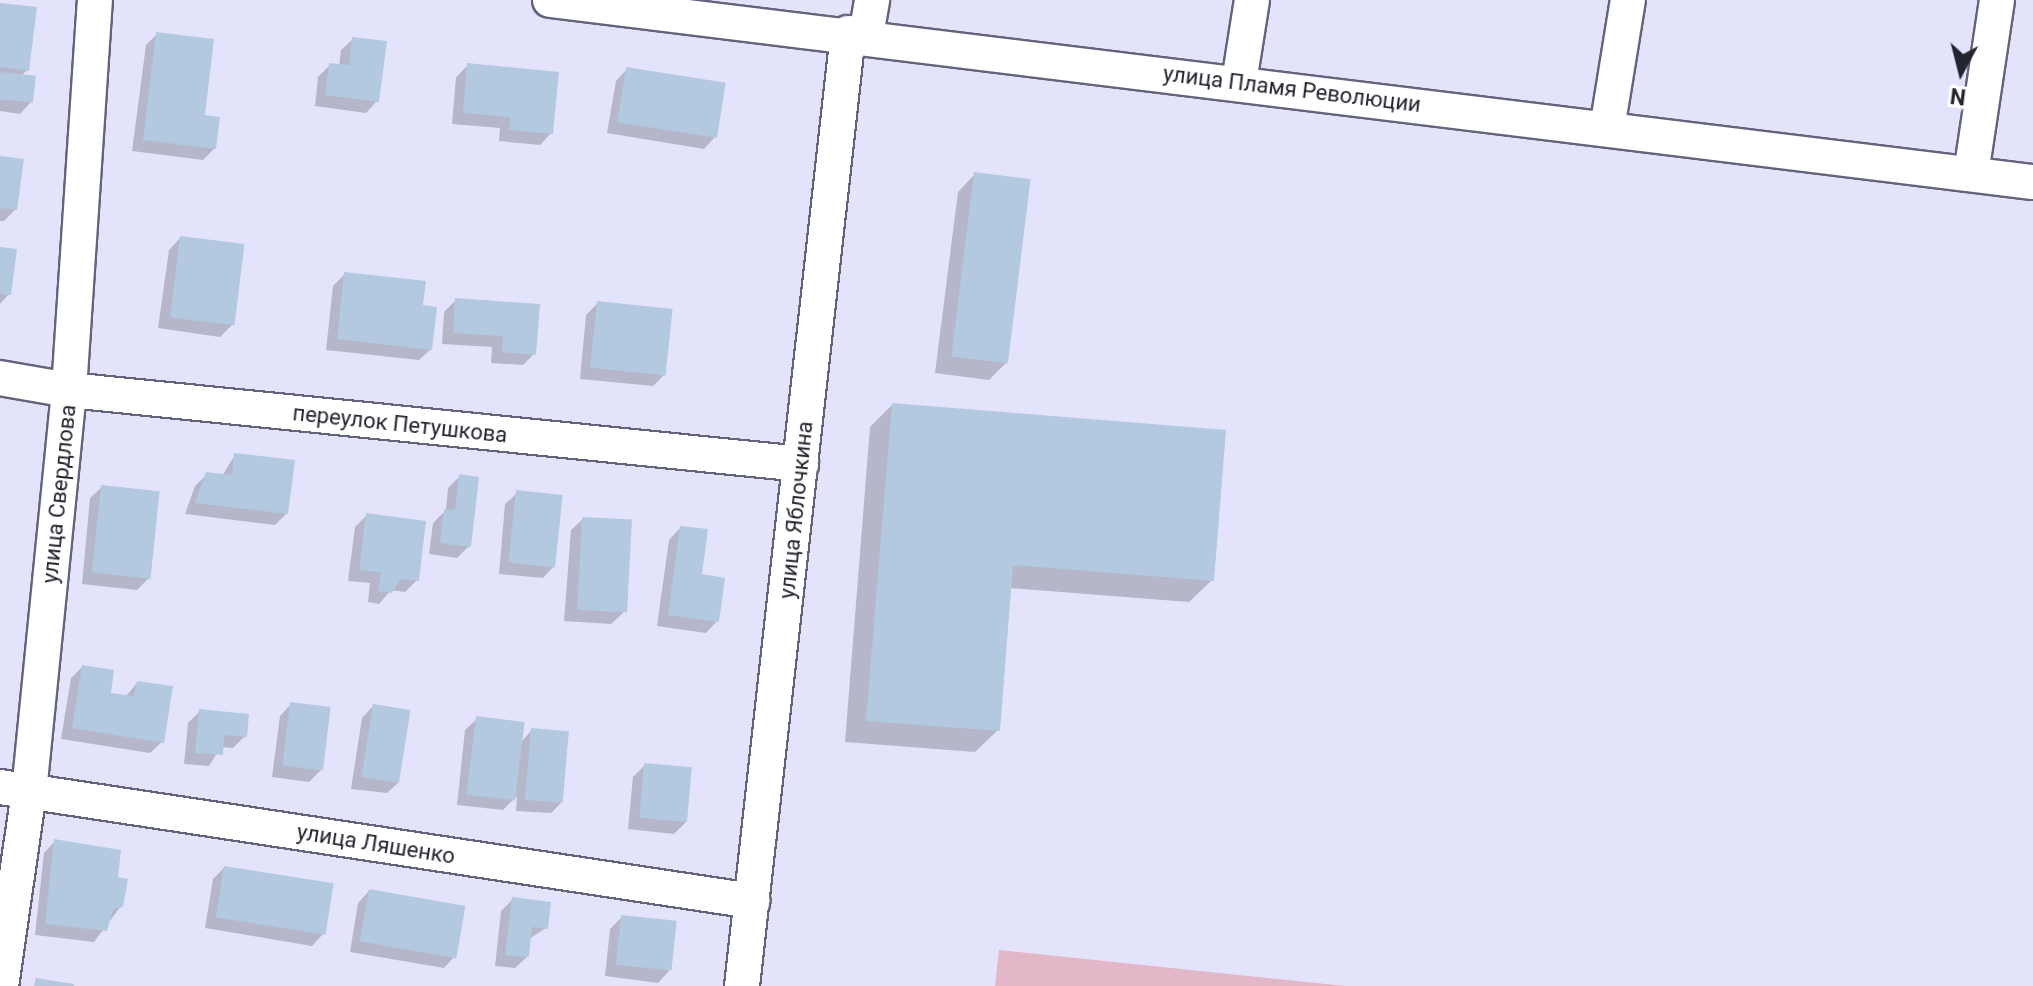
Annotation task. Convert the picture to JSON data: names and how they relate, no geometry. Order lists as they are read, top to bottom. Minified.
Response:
{"streets":{"street":["улица Пламя Революции","переулок Петушкова","улица Свердлова","улица Яблочкина","улица Ляшенко"]},"crossings":[["улица Пламя Революции","улица Яблочкина"],["переулок Петушкова","улица Свердлова"],["переулок Петушкова","улица Яблочкина"],["улица Свердлова","улица Ляшенко"],["улица Яблочкина","улица Ляшенко"]],"north":"bottom"}
